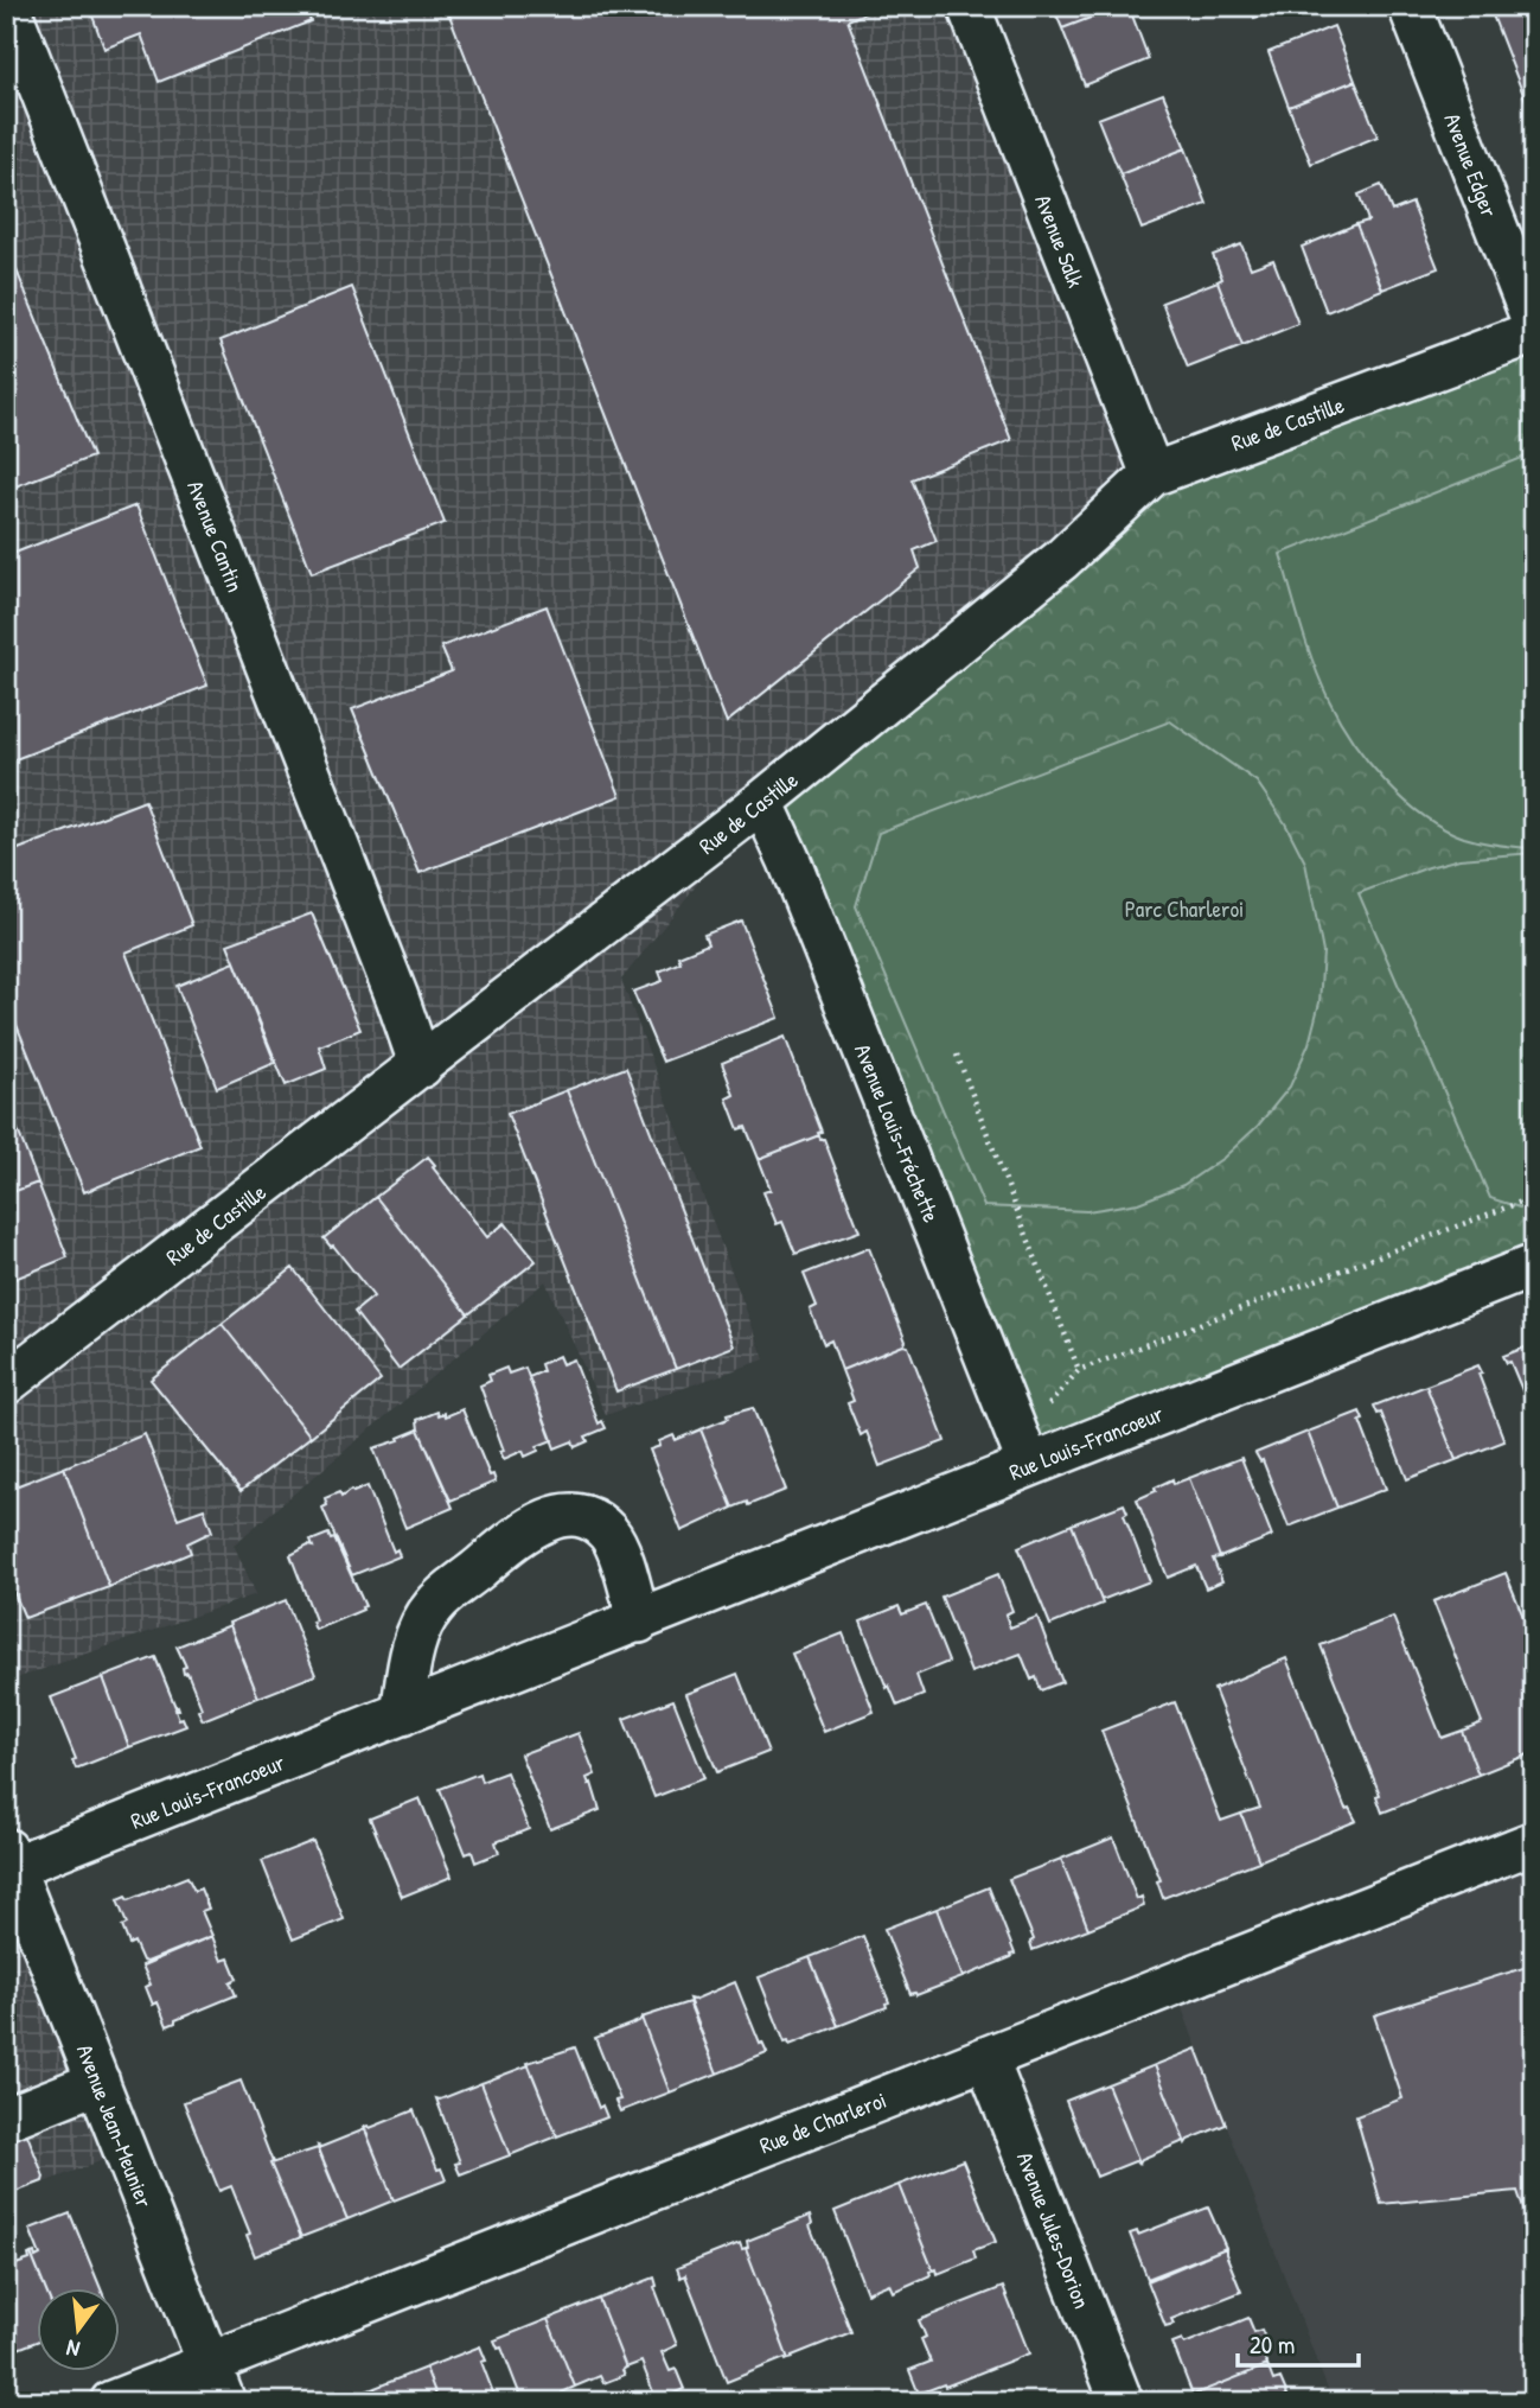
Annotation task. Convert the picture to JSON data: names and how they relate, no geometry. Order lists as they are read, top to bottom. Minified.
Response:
{"streets":{"street":["Avenue Edger","Avenue Salk","Rue de Castille","Avenue Cantin","Avenue Louis-Fréchette","Rue Louis-Francoeur","Rue de Charleroi","Avenue Jean-Meunier","Avenue Jules-Dorion"]},"crossings":[["Avenue Salk","Rue de Castille"],["Rue de Castille","Avenue Cantin"],["Rue de Castille","Avenue Louis-Fréchette"],["Avenue Louis-Fréchette","Rue Louis-Francoeur"],["Rue Louis-Francoeur","Avenue Jean-Meunier"],["Rue de Charleroi","Avenue Jean-Meunier"],["Rue de Charleroi","Avenue Jules-Dorion"]],"parks":["Parc Charleroi"],"scale_bar":"20 m","north":"bottom"}
